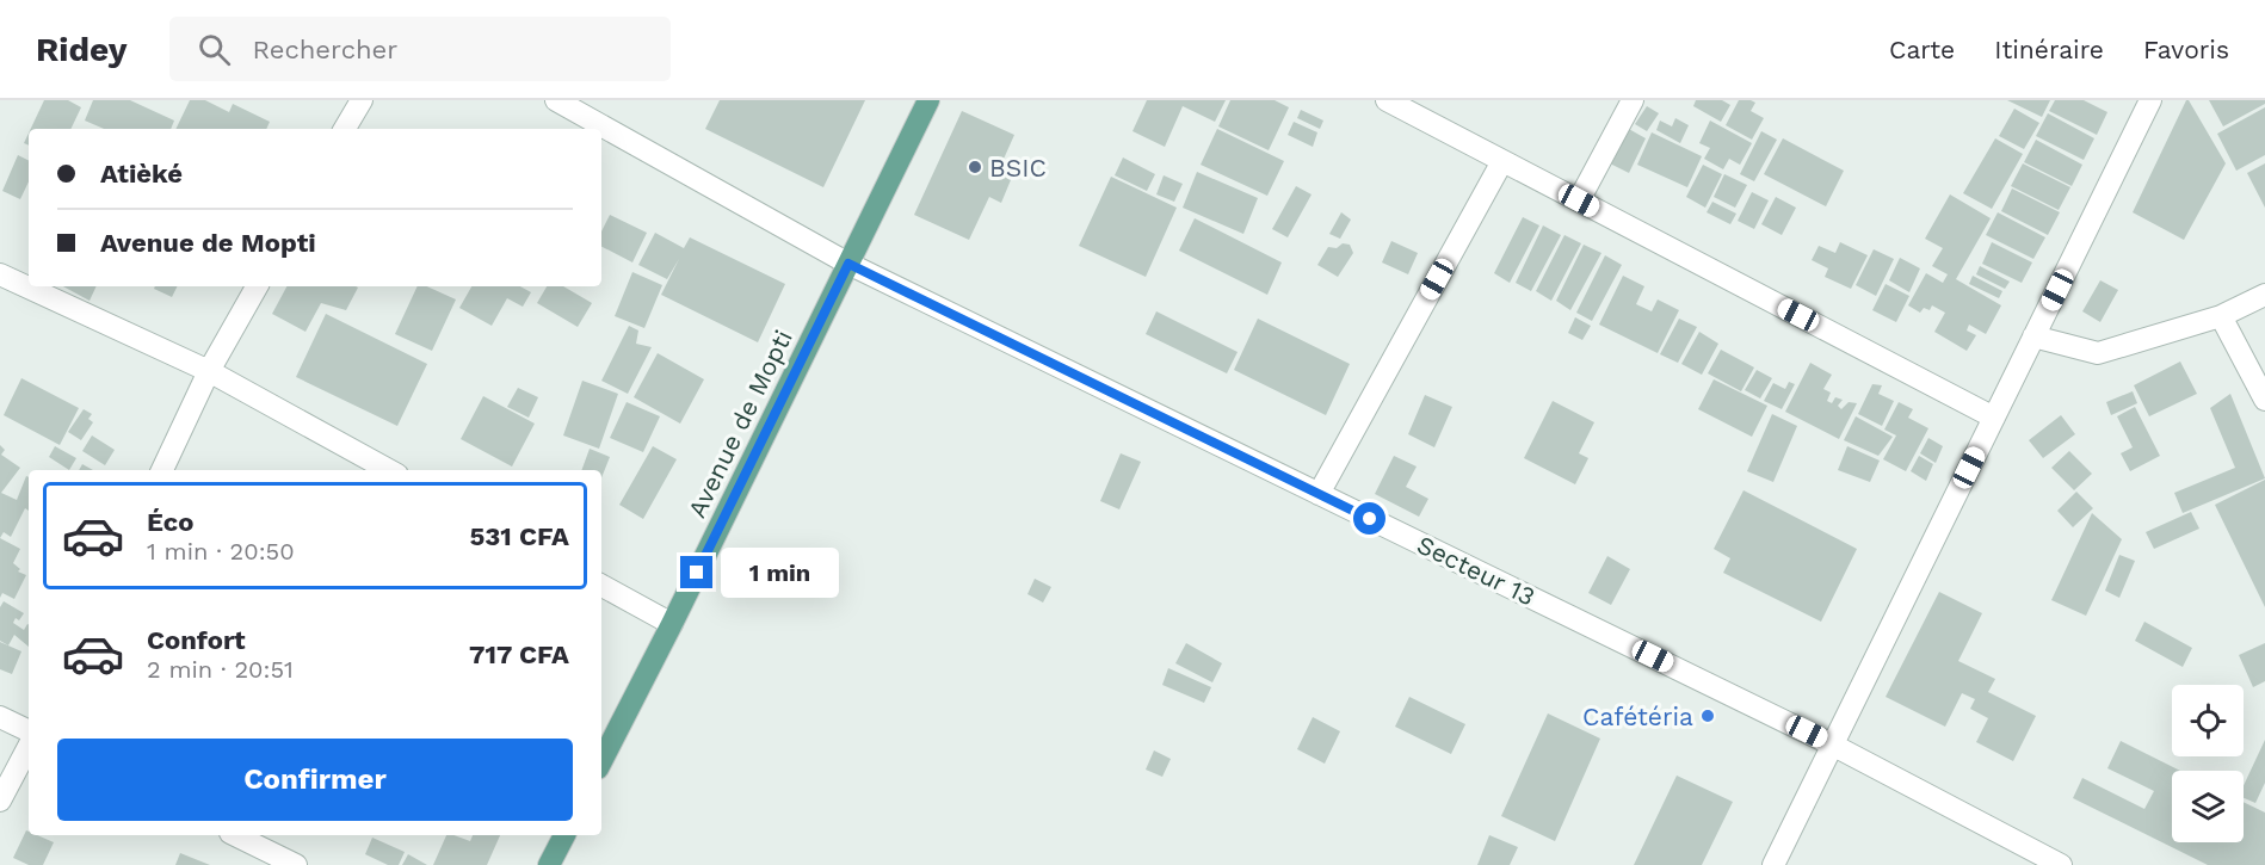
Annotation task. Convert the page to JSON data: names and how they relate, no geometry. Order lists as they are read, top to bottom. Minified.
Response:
{"streets":{"main road":["Avenue de Mopti"],"street":["Secteur 13"]},"crossings":[["Avenue de Mopti","Secteur 13"]],"places":["BSIC","Cafétéria"],"page":{"header":"Ridey","search":"Rechercher","nav":["Carte","Itinéraire","Favoris"],"banner":["Atièké","Avenue de Mopti"],"list":[{"name":"Éco","note":"1 min · 20:50","value":"531 CFA"},{"name":"Confort","note":"2 min · 20:51","value":"717 CFA"}],"bubble":"1 min","buttons":"Confirmer"}}
